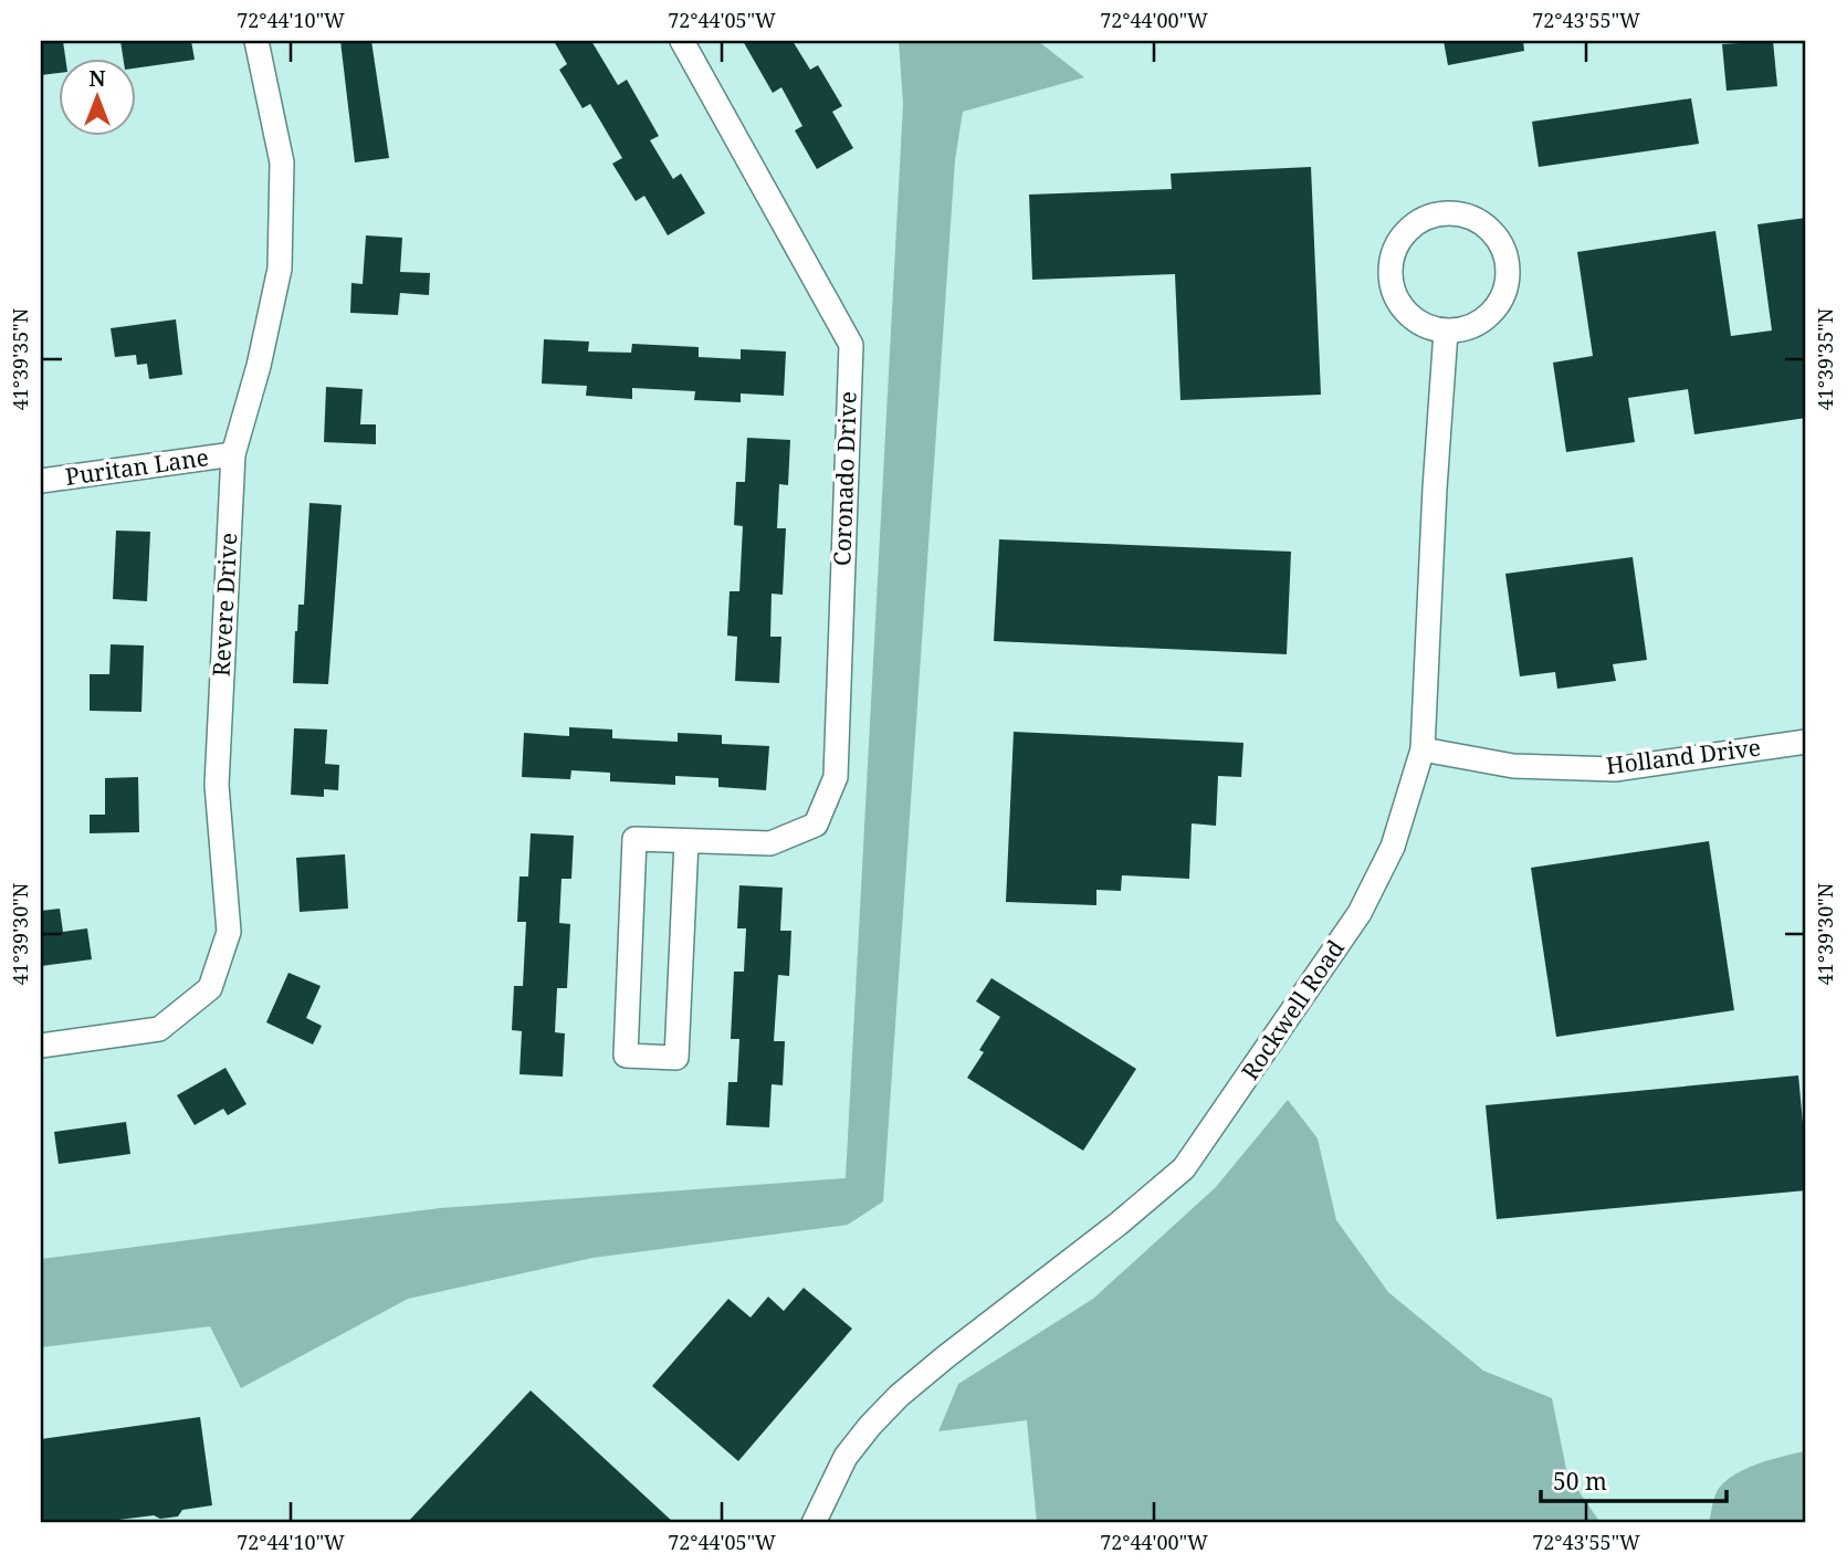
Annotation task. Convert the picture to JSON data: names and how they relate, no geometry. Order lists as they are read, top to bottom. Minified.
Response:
{"streets":{"street":["Puritan Lane","Coronado Drive","Revere Drive","Holland Drive","Rockwell Road"]},"crossings":[["Puritan Lane","Revere Drive"],["Holland Drive","Rockwell Road"]],"scale_bar":"50 m","north":"top","coordinates":["72°44'10\"W","72°44'05\"W","72°44'00\"W","72°43'55\"W","41°39'35\"N","41°39'30\"N"]}
